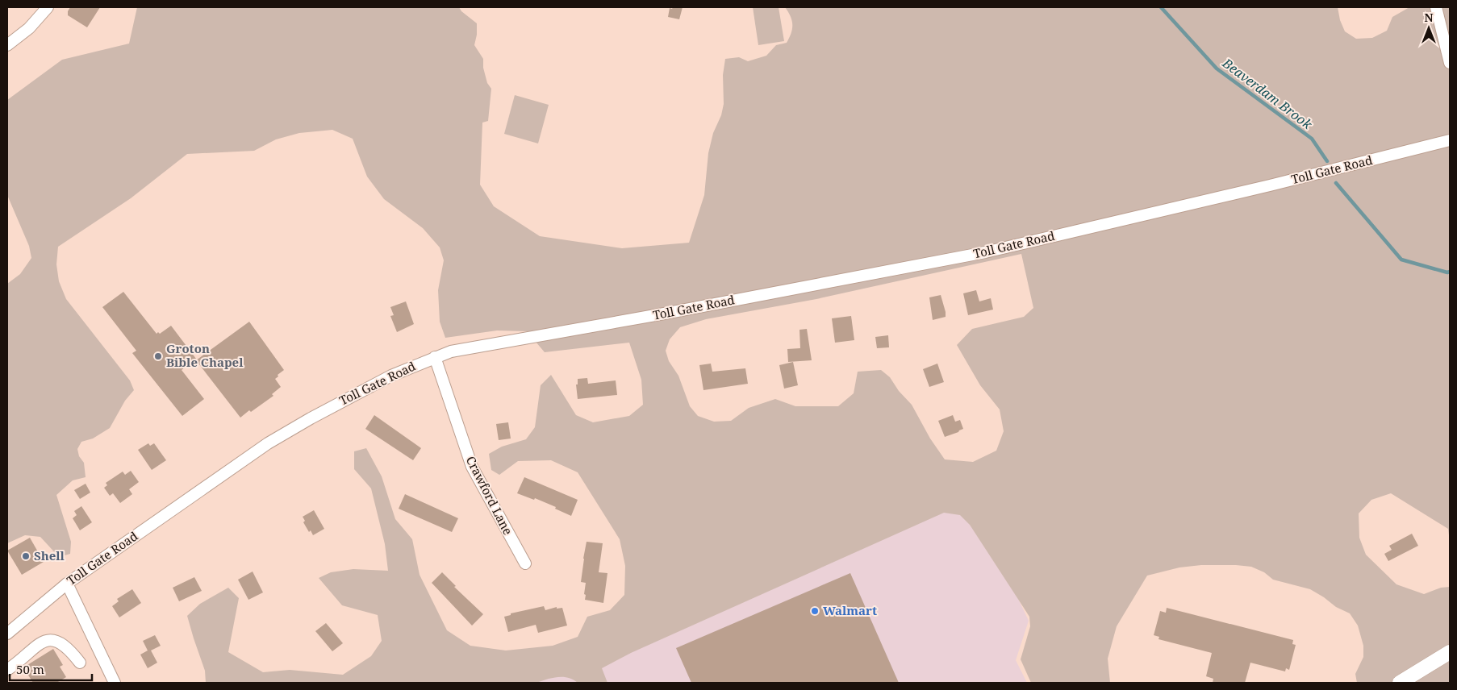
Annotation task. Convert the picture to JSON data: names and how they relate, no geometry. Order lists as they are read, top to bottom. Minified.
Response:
{"streets":{"street":["Toll Gate Road","Crawford Lane"]},"crossings":[["Toll Gate Road","Crawford Lane"]],"water":["Beaverdam Brook"],"places":["Groton Bible Chapel","Shell","Walmart"],"scale_bar":"50 m","north":"top"}
